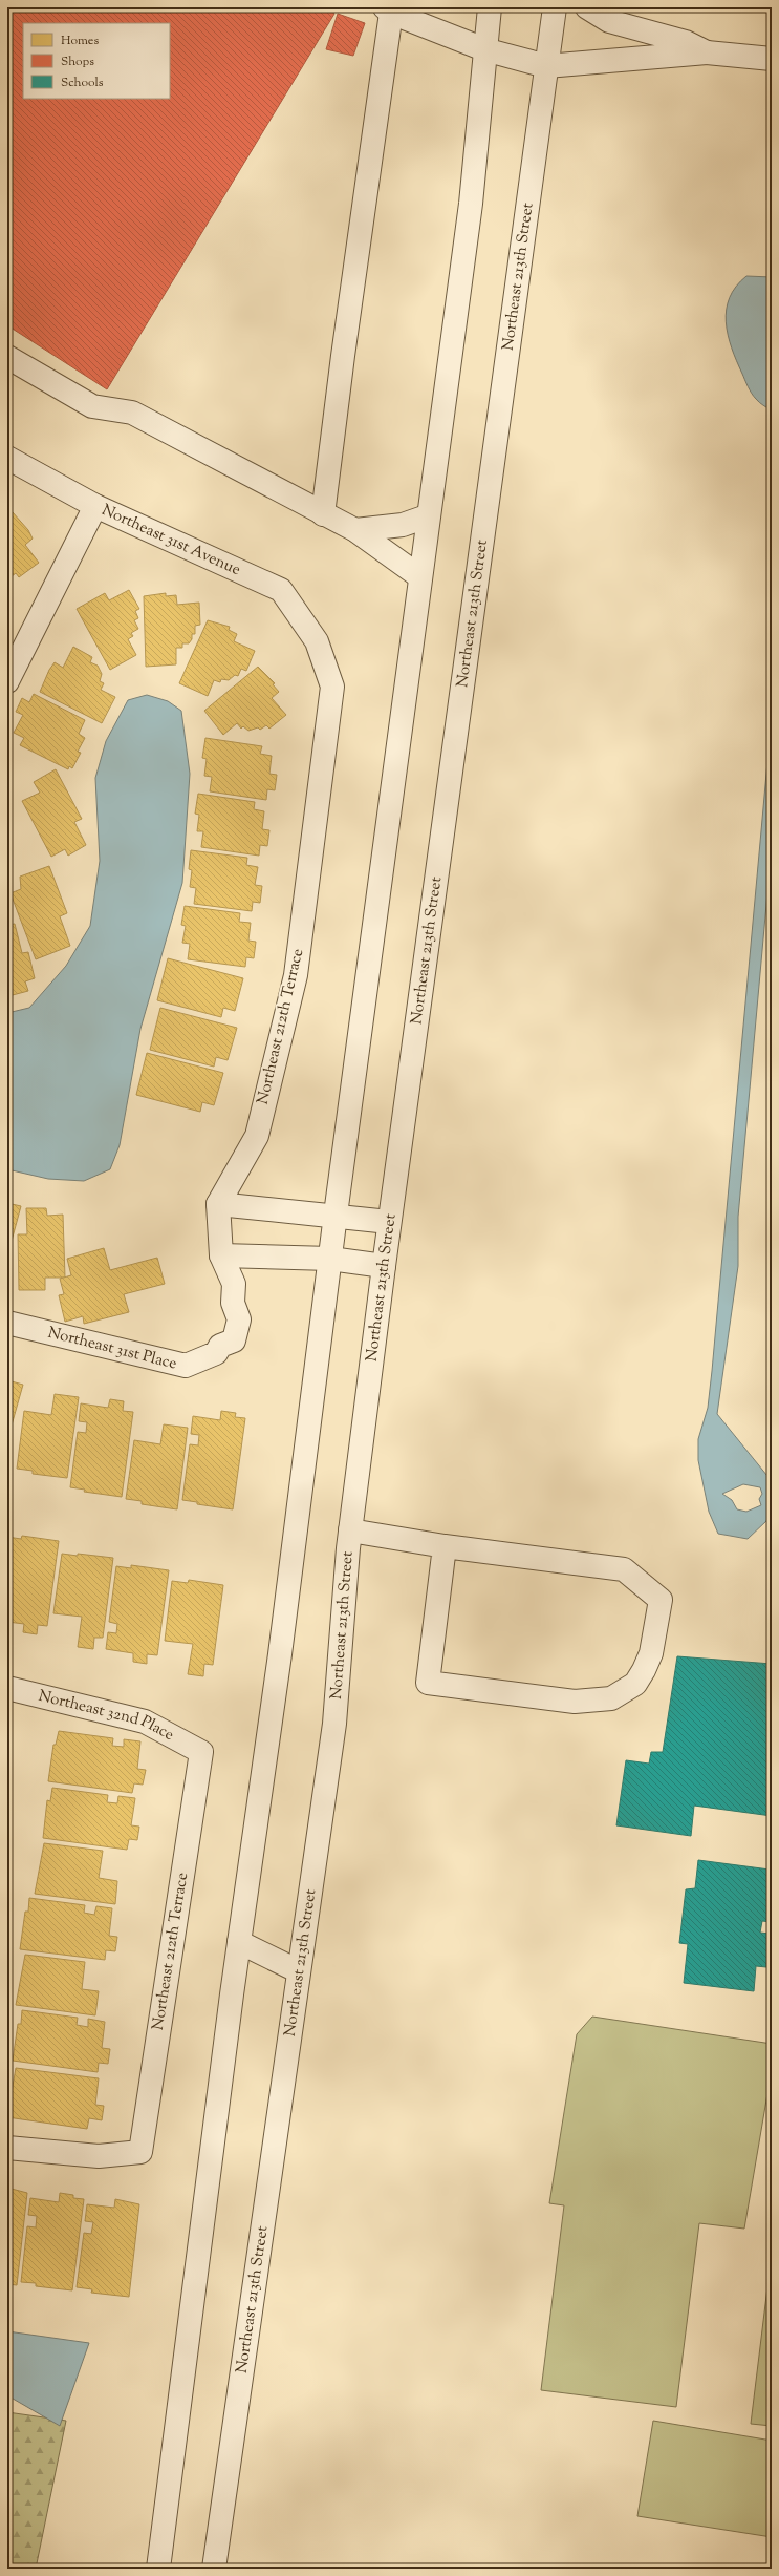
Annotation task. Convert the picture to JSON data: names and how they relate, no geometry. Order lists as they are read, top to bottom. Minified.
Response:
{"streets":{"street":["Northeast 213th Street","Northeast 31st Avenue","Northeast 212th Terrace","Northeast 31st Place","Northeast 32nd Place"]},"crossings":[["Northeast 31st Avenue","Northeast 212th Terrace"],["Northeast 212th Terrace","Northeast 32nd Place"]],"legend":["Homes","Shops","Schools"]}
